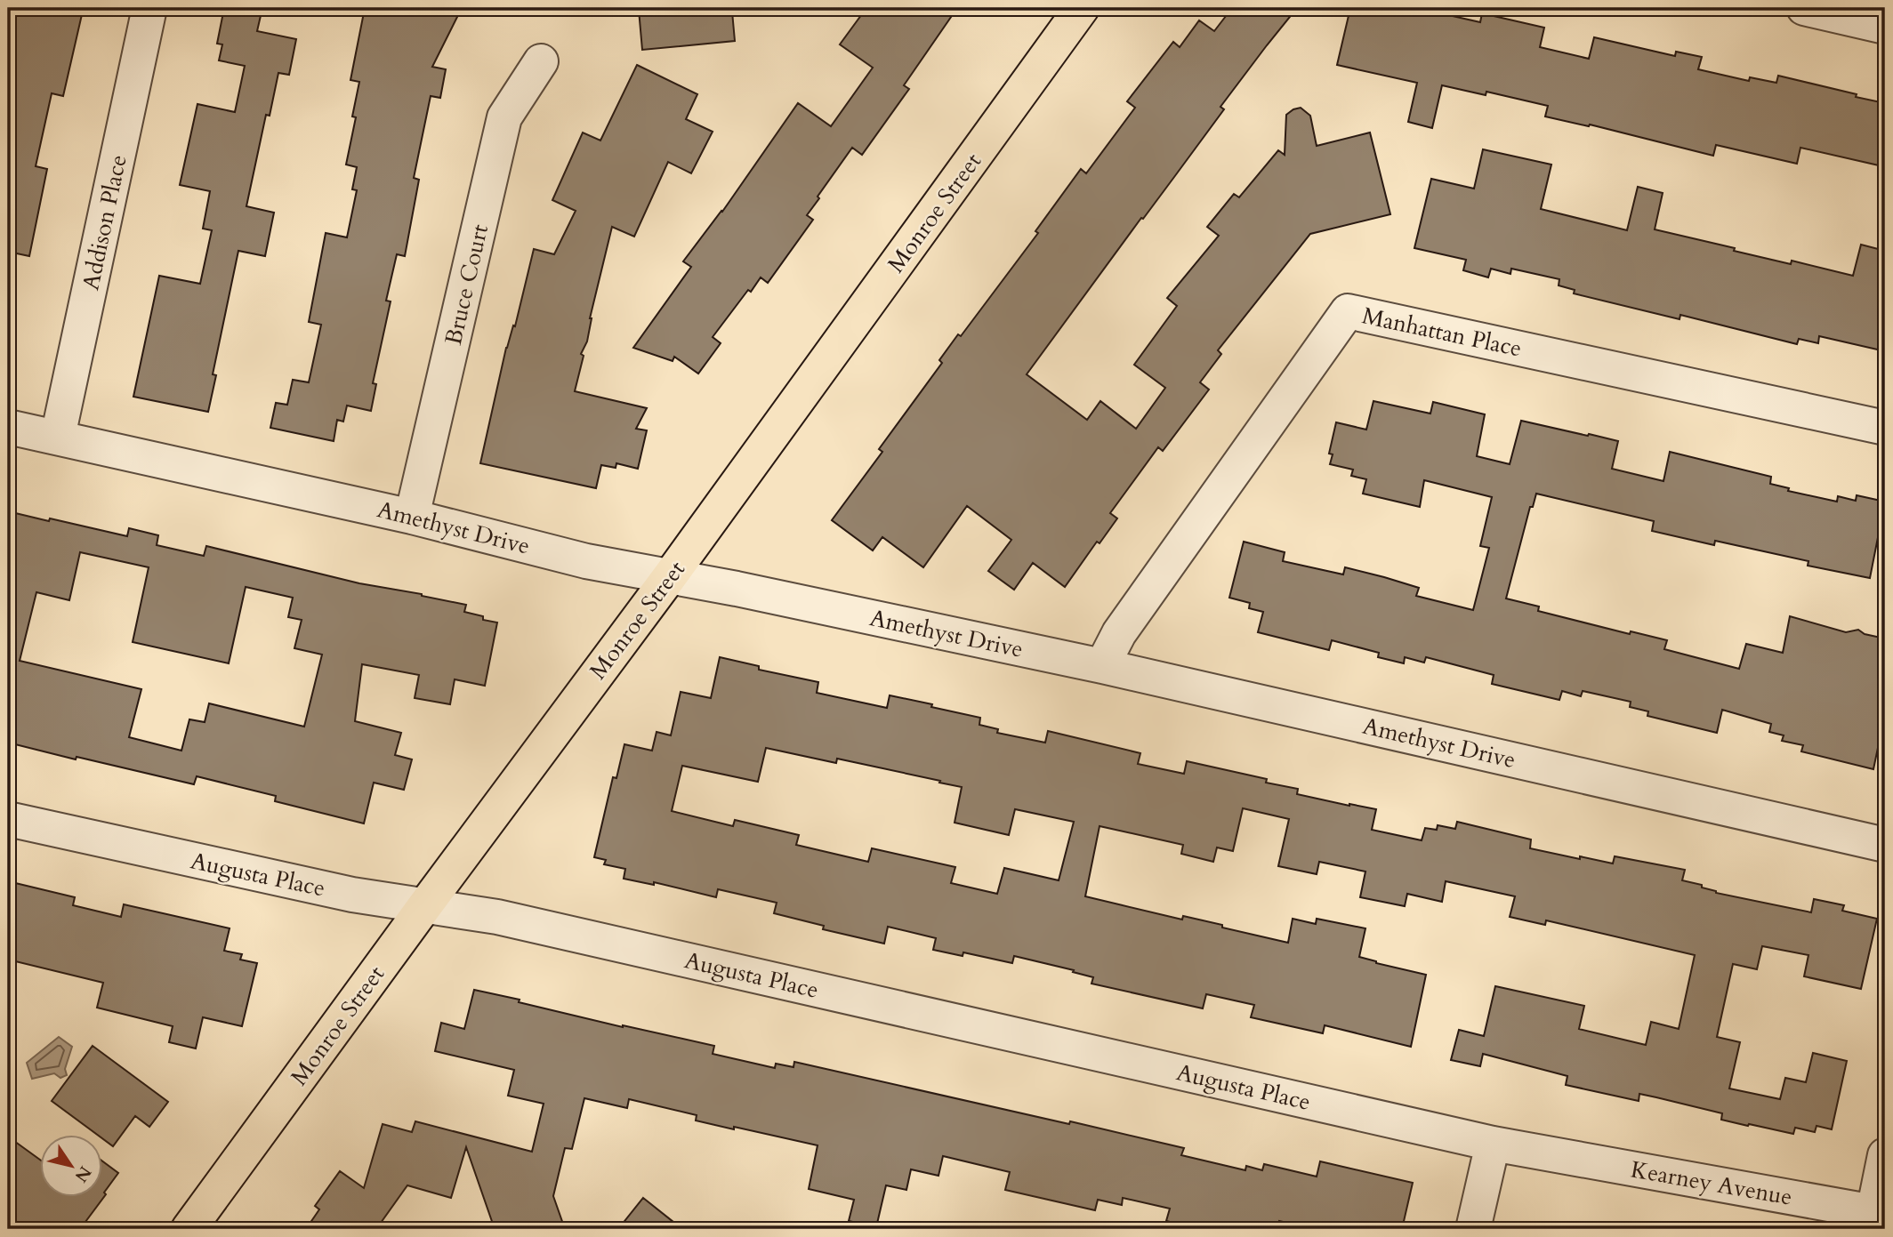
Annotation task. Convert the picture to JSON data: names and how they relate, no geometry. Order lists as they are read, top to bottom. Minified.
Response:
{"streets":{"main road":["Monroe Street"],"street":["Addison Place","Bruce Court","Manhattan Place","Amethyst Drive","Augusta Place","Kearney Avenue"]},"crossings":[["Monroe Street","Amethyst Drive"],["Monroe Street","Augusta Place"],["Addison Place","Amethyst Drive"],["Bruce Court","Amethyst Drive"],["Manhattan Place","Amethyst Drive"],["Augusta Place","Kearney Avenue"]],"north":"bottom right"}
